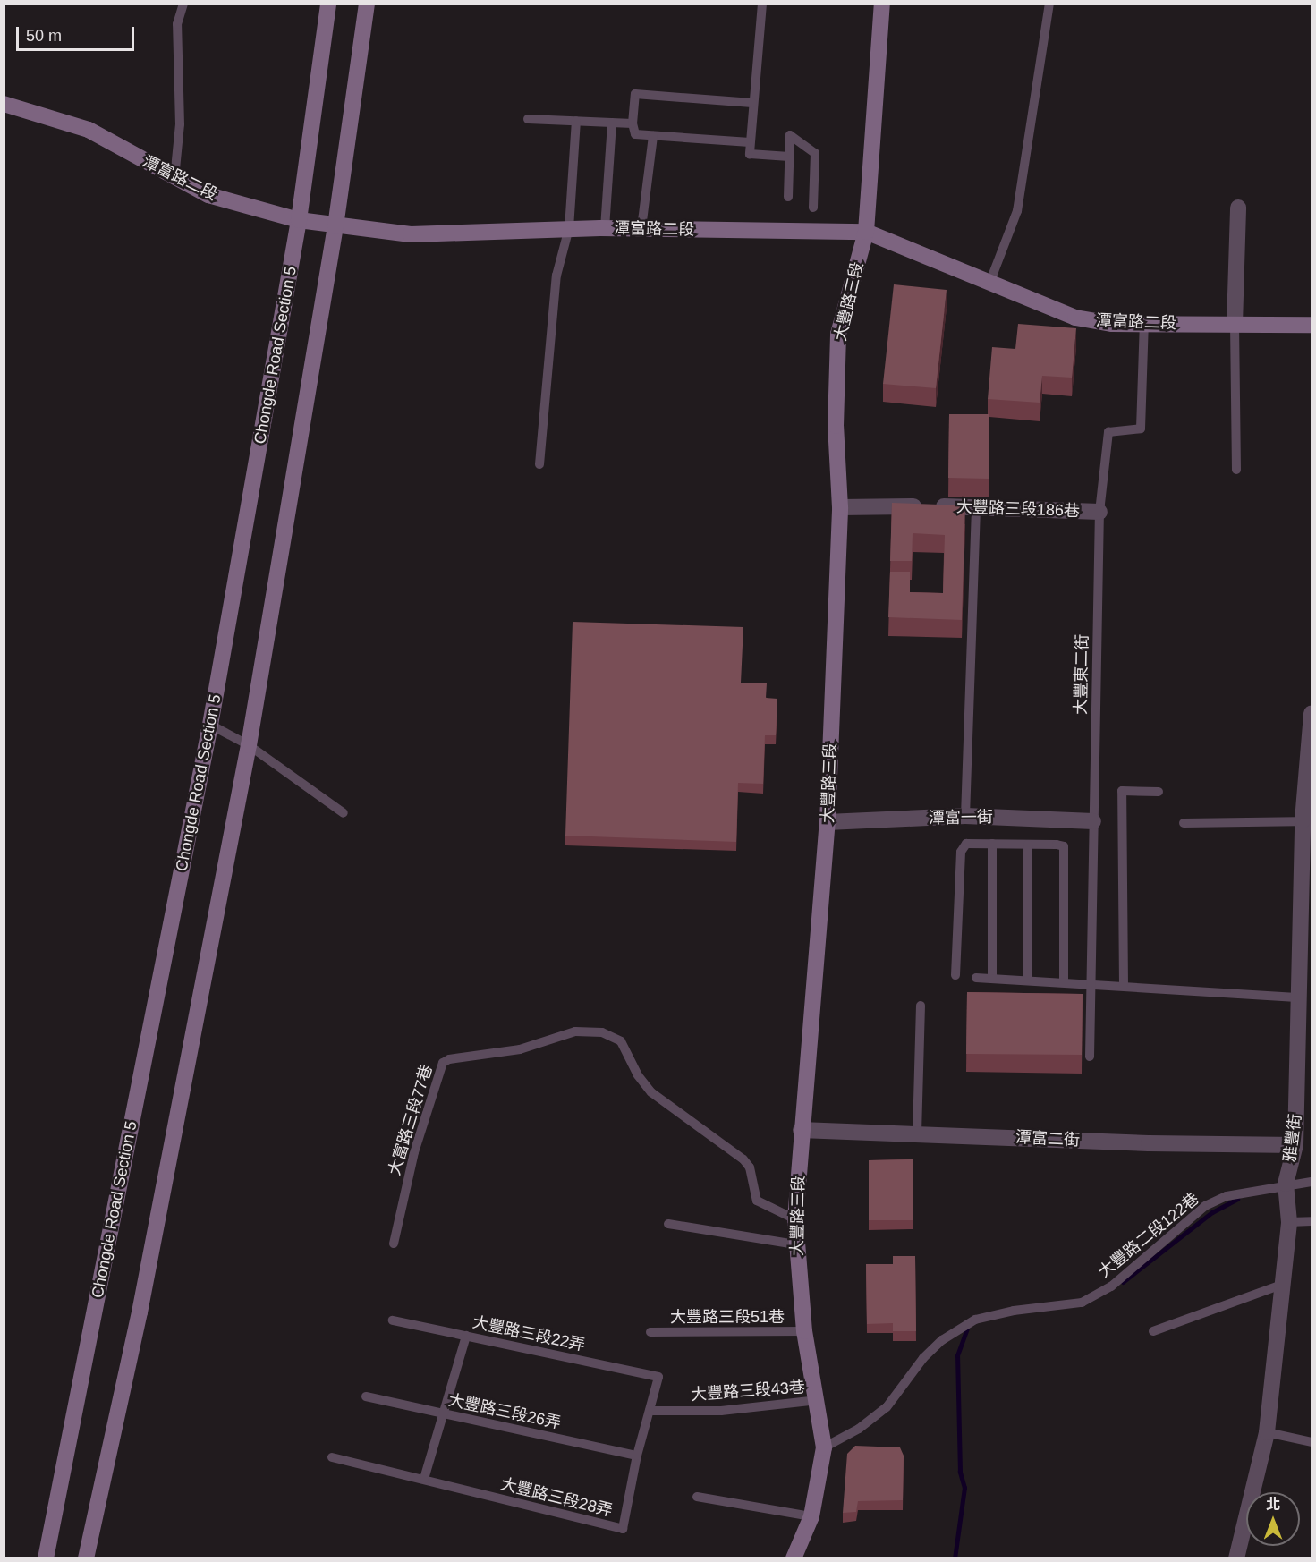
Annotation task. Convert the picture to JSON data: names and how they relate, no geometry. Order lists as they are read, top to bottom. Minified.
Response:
{"streets":{"street":["潭富路二段","大豐路三段","Chongde Road Section 5","大豐路三段186巷","潭富一街","雅豐街","潭富二街"],"lane":["大豐東二街","大富路三段77巷","大豐路二段122巷","大豐路三段51巷","大豐路三段22弄","大豐路三段43巷","大豐路三段26弄","大豐路三段28弄"]},"crossings":[["潭富路二段","大豐路三段"],["潭富路二段","Chongde Road Section 5"],["潭富路二段","大豐東二街"],["大豐路三段","大豐路三段186巷"],["大豐路三段","潭富一街"],["大豐路三段","大富路三段77巷"],["大豐路三段","潭富二街"],["大豐路三段","大豐路二段122巷"],["大豐路三段","大豐路三段51巷"],["大豐路三段","大豐路三段43巷"],["大豐路三段186巷","大豐東二街"],["大豐東二街","潭富一街"],["雅豐街","潭富二街"],["雅豐街","大豐路二段122巷"],["大豐路三段22弄","大豐路三段28弄"],["大豐路三段43巷","大豐路三段28弄"],["大豐路三段26弄","大豐路三段28弄"]],"scale_bar":"50 m","north":"top"}
